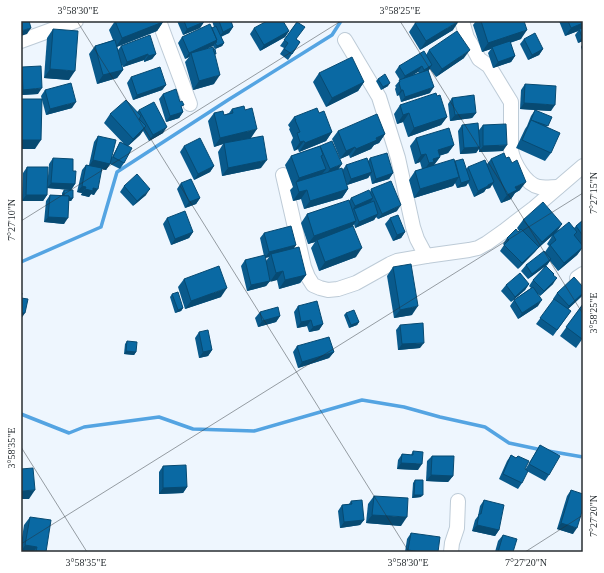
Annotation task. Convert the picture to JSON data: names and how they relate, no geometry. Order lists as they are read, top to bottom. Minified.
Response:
{"coordinates":["3°58'30\"E","3°58'25\"E","7°27'15\"N","7°27'10\"N","3°58'35\"E","7°27'20\"N"]}
